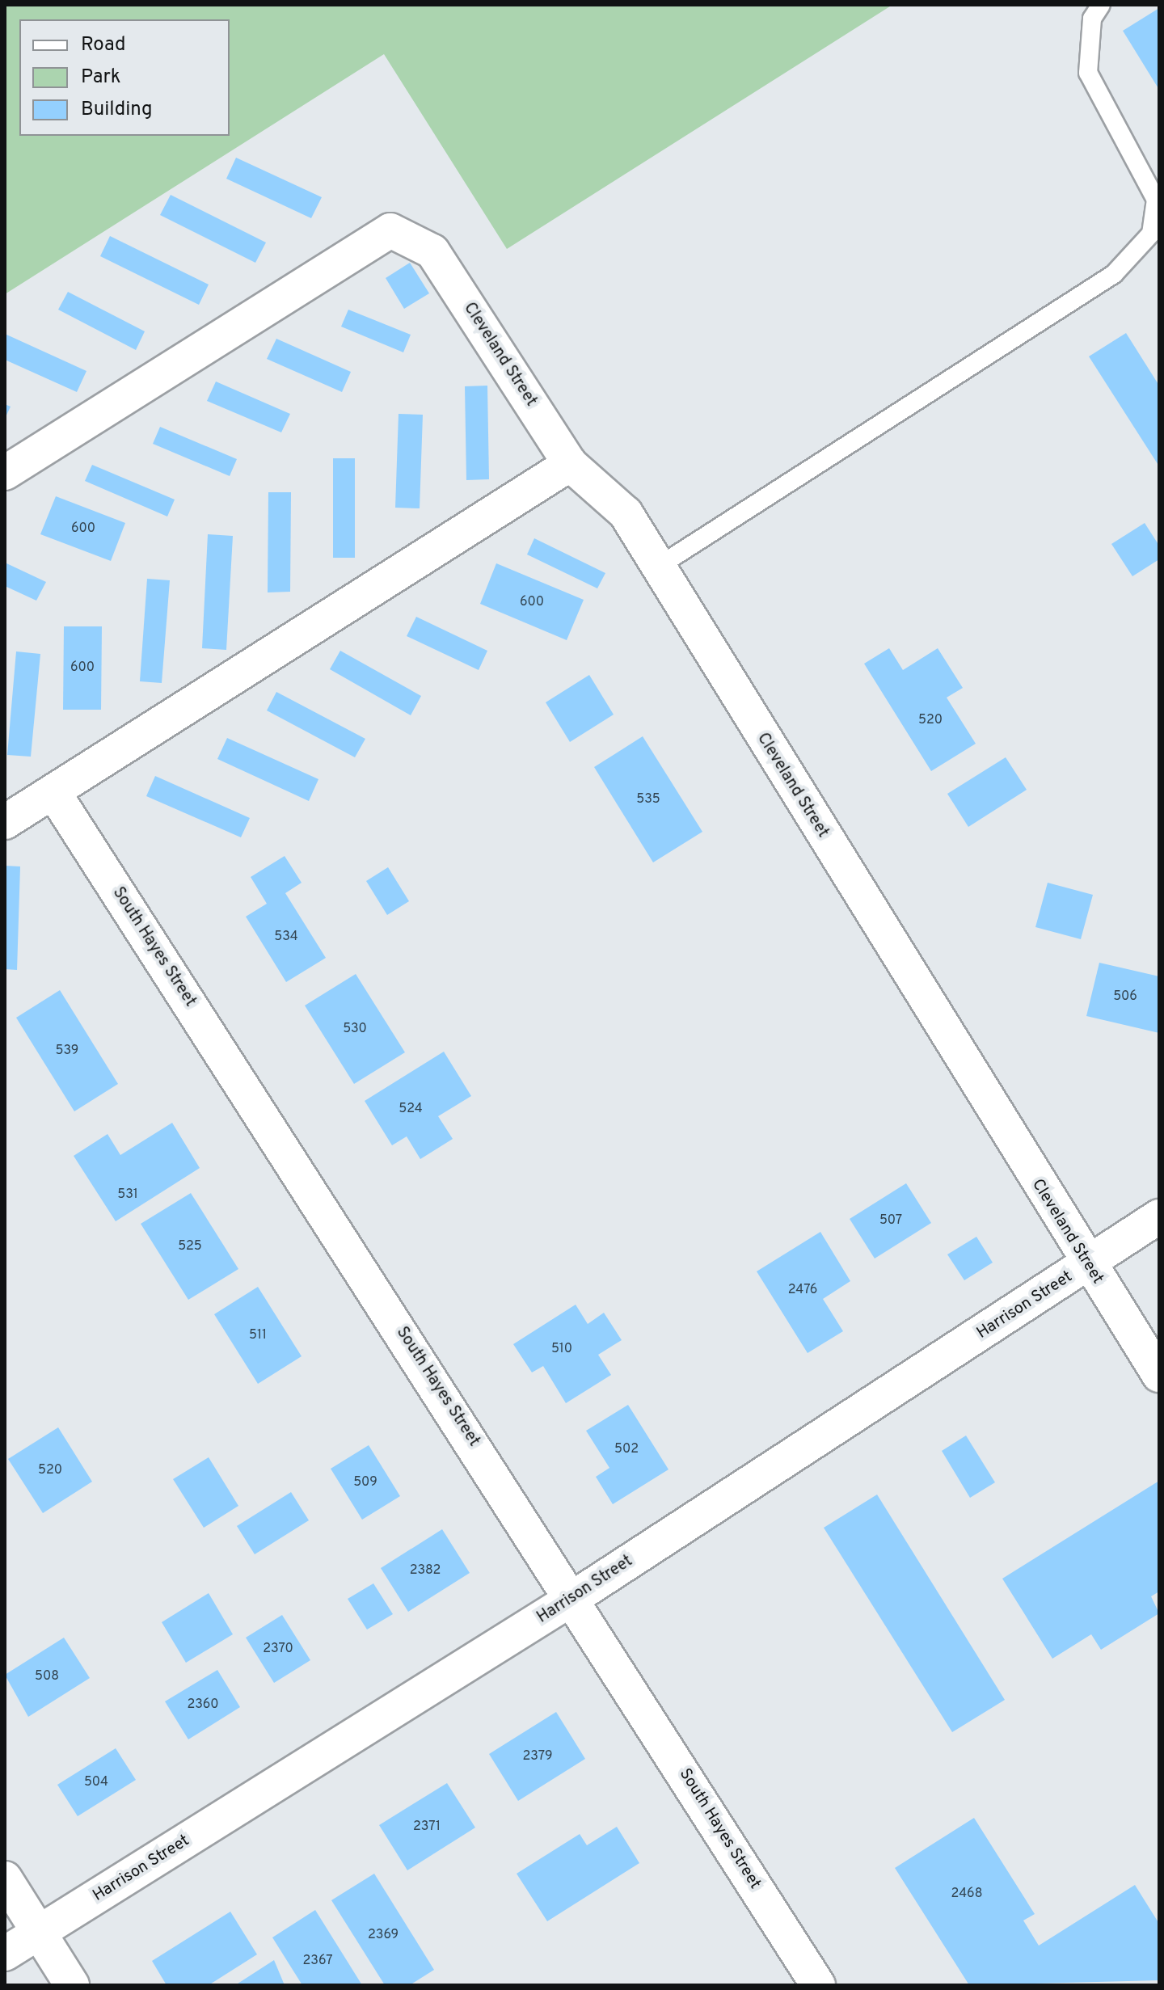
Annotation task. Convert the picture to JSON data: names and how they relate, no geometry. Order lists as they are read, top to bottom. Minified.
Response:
{"streets":{"street":["Cleveland Street","South Hayes Street","Harrison Street"]},"crossings":[["Cleveland Street","Harrison Street"],["South Hayes Street","Harrison Street"]],"house_numbers":["600","600","600","520","535","534","506","530","539","524","531","507","525","2476","511","510","502","520","509","2382","2370","508","2360","2379","504","2371","2468","2369","2367"],"legend":["Road","Park","Building"]}
